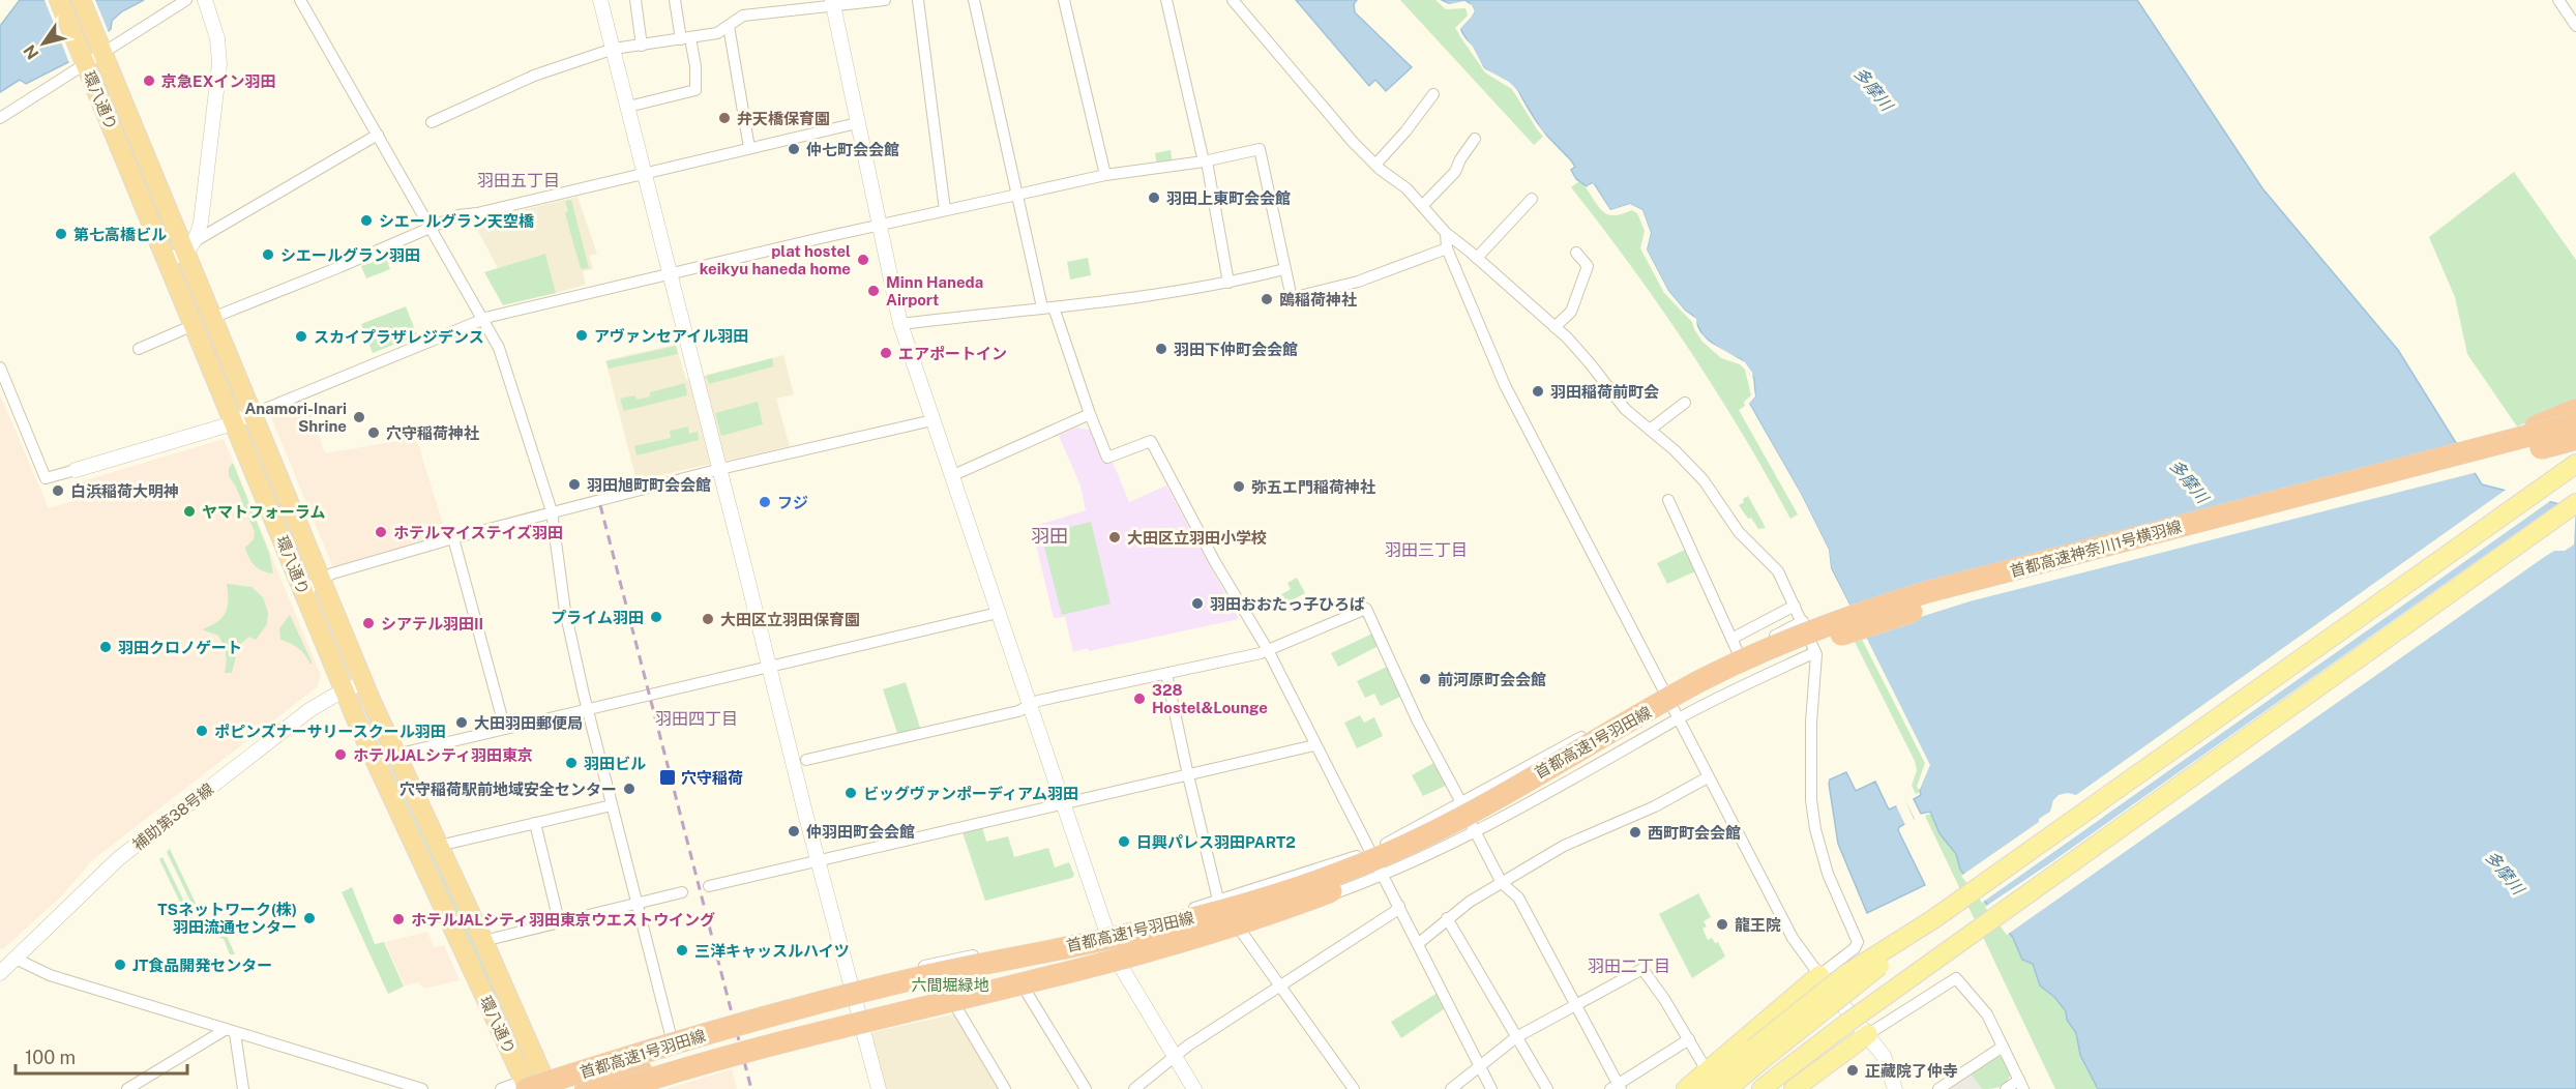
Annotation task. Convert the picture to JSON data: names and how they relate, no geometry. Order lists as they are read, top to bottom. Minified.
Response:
{"streets":{"highway":["環八通り","首都高速神奈川1号横羽線","首都高速1号羽田線"],"street":["補助第38号線"]},"crossings":[["環八通り","首都高速1号羽田線"],["環八通り","補助第38号線"],["首都高速神奈川1号横羽線","首都高速1号羽田線"]],"districts":["羽田五丁目","羽田","羽田三丁目","羽田四丁目","羽田二丁目"],"water":["多摩川"],"parks":["六間堀緑地"],"places":{"other":["京急EXイン羽田","弁天橋保育園","仲七町会会館","羽田上東町会会館","シエールグラン天空橋","第七高橋ビル","シエールグラン羽田","plat hostel keikyu haneda home","Minn Haneda Airport","鴎稲荷神社","アヴァンセアイル羽田","スカイプラザレジデンス","羽田下仲町会会館","エアポートイン","羽田稲荷前町会","Anamori-Inari Shrine","穴守稲荷神社","羽田旭町町会会館","弥五エ門稲荷神社","白浜稲荷大明神","フジ","ヤマトフォーラム","ホテルマイステイズ羽田","大田区立羽田小学校","羽田おおたっ子ひろば","プライム羽田","大田区立羽田保育園","シアテル羽田II","羽田クロノゲート","前河原町会会館","328 Hostel&Lounge","大田羽田郵便局","ポピンズナーサリースクール羽田","ホテルJALシティ羽田東京","羽田ビル","穴守稲荷駅前地域安全センター","ビッグヴァンポーディアム羽田","仲羽田町会会館","西町町会会館","日興パレス羽田PART2","TSネットワーク(株) 羽田流通センター","ホテルJALシティ羽田東京ウエストウイング","龍王院","三洋キャッスルハイツ","JT食品開発センター","正藏院了仲寺"],"transit":["穴守稲荷"]},"scale_bar":"100 m","north":"bottom left"}
